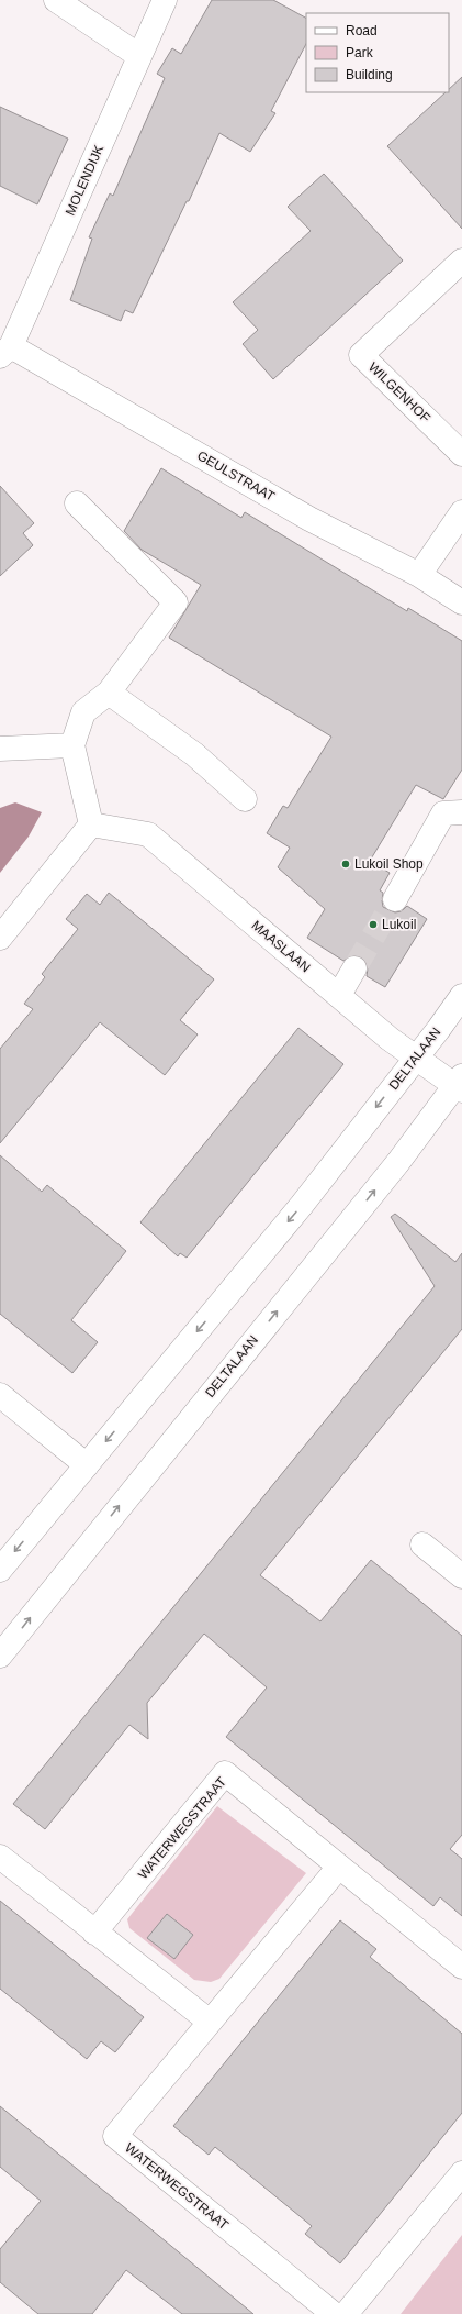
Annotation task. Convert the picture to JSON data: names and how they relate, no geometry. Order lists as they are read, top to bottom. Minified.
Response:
{"streets":{"street":["MOLENDIJK","WILGENHOF","GEULSTRAAT","MAASLAAN","DELTALAAN","WATERWEGSTRAAT"]},"crossings":[["MOLENDIJK","GEULSTRAAT"],["MAASLAAN","DELTALAAN"]],"places":["Lukoil Shop","Lukoil"],"legend":["Road","Park","Building"]}
